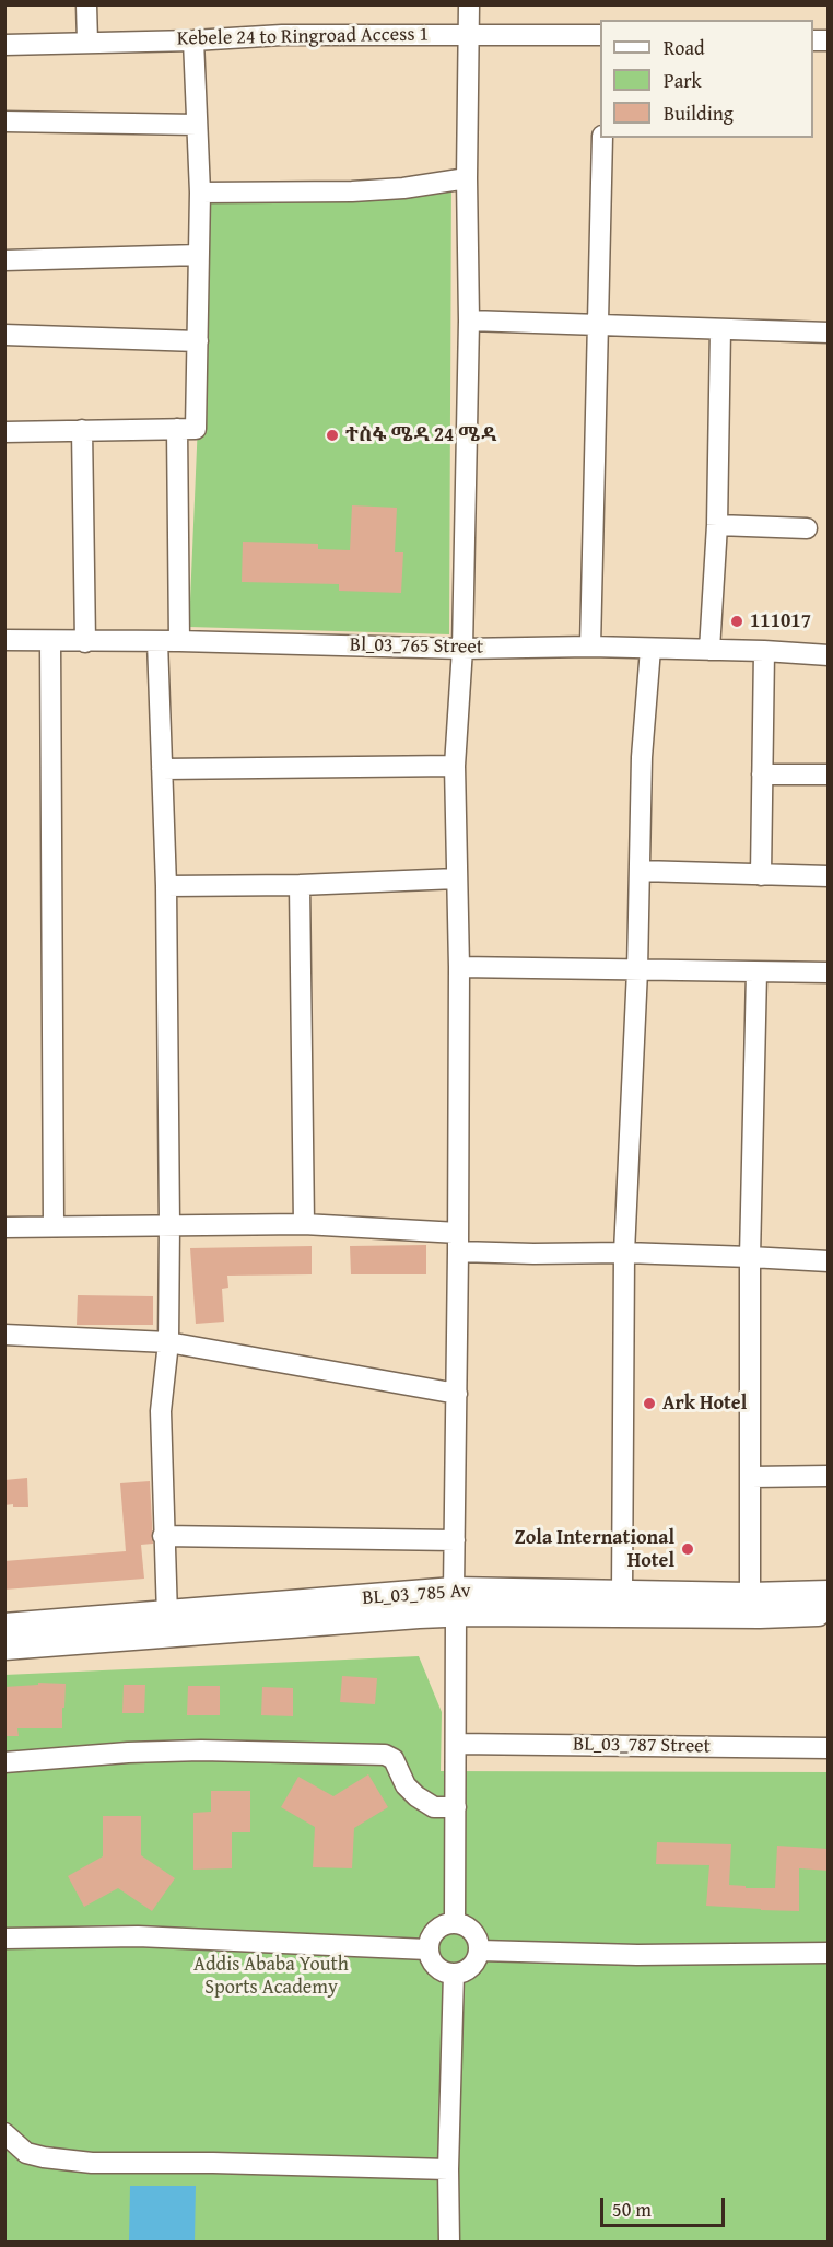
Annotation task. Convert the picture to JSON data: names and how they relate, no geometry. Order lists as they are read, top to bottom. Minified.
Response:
{"streets":{"main road":["BL_03_785 Av"],"street":["Kebele 24 to Ringroad Access 1","Bl_03_765 Street","BL_03_787 Street"]},"parks":["Addis Ababa Youth Sports Academy"],"places":["ተስፋ ሜዳ 24 ሜዳ","111017","Ark Hotel","Zola International Hotel"],"legend":["Road","Park","Building"],"scale_bar":"50 m"}
